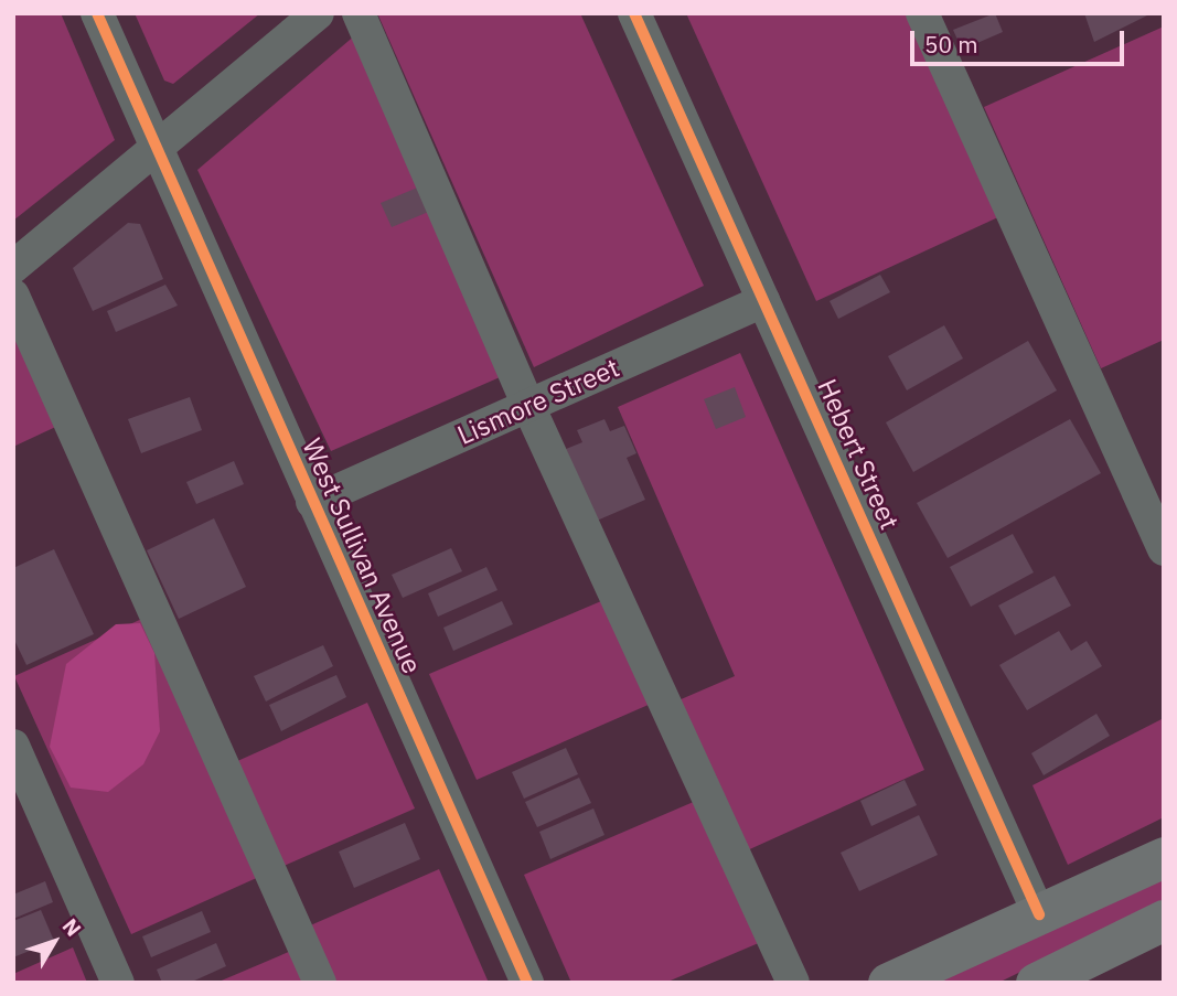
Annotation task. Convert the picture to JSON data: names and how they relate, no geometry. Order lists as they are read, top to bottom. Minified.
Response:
{"streets":{"street":["Lismore Street","Hebert Street","West Sullivan Avenue"]},"crossings":[["Lismore Street","Hebert Street"],["Lismore Street","West Sullivan Avenue"]],"scale_bar":"50 m","north":"top right"}
